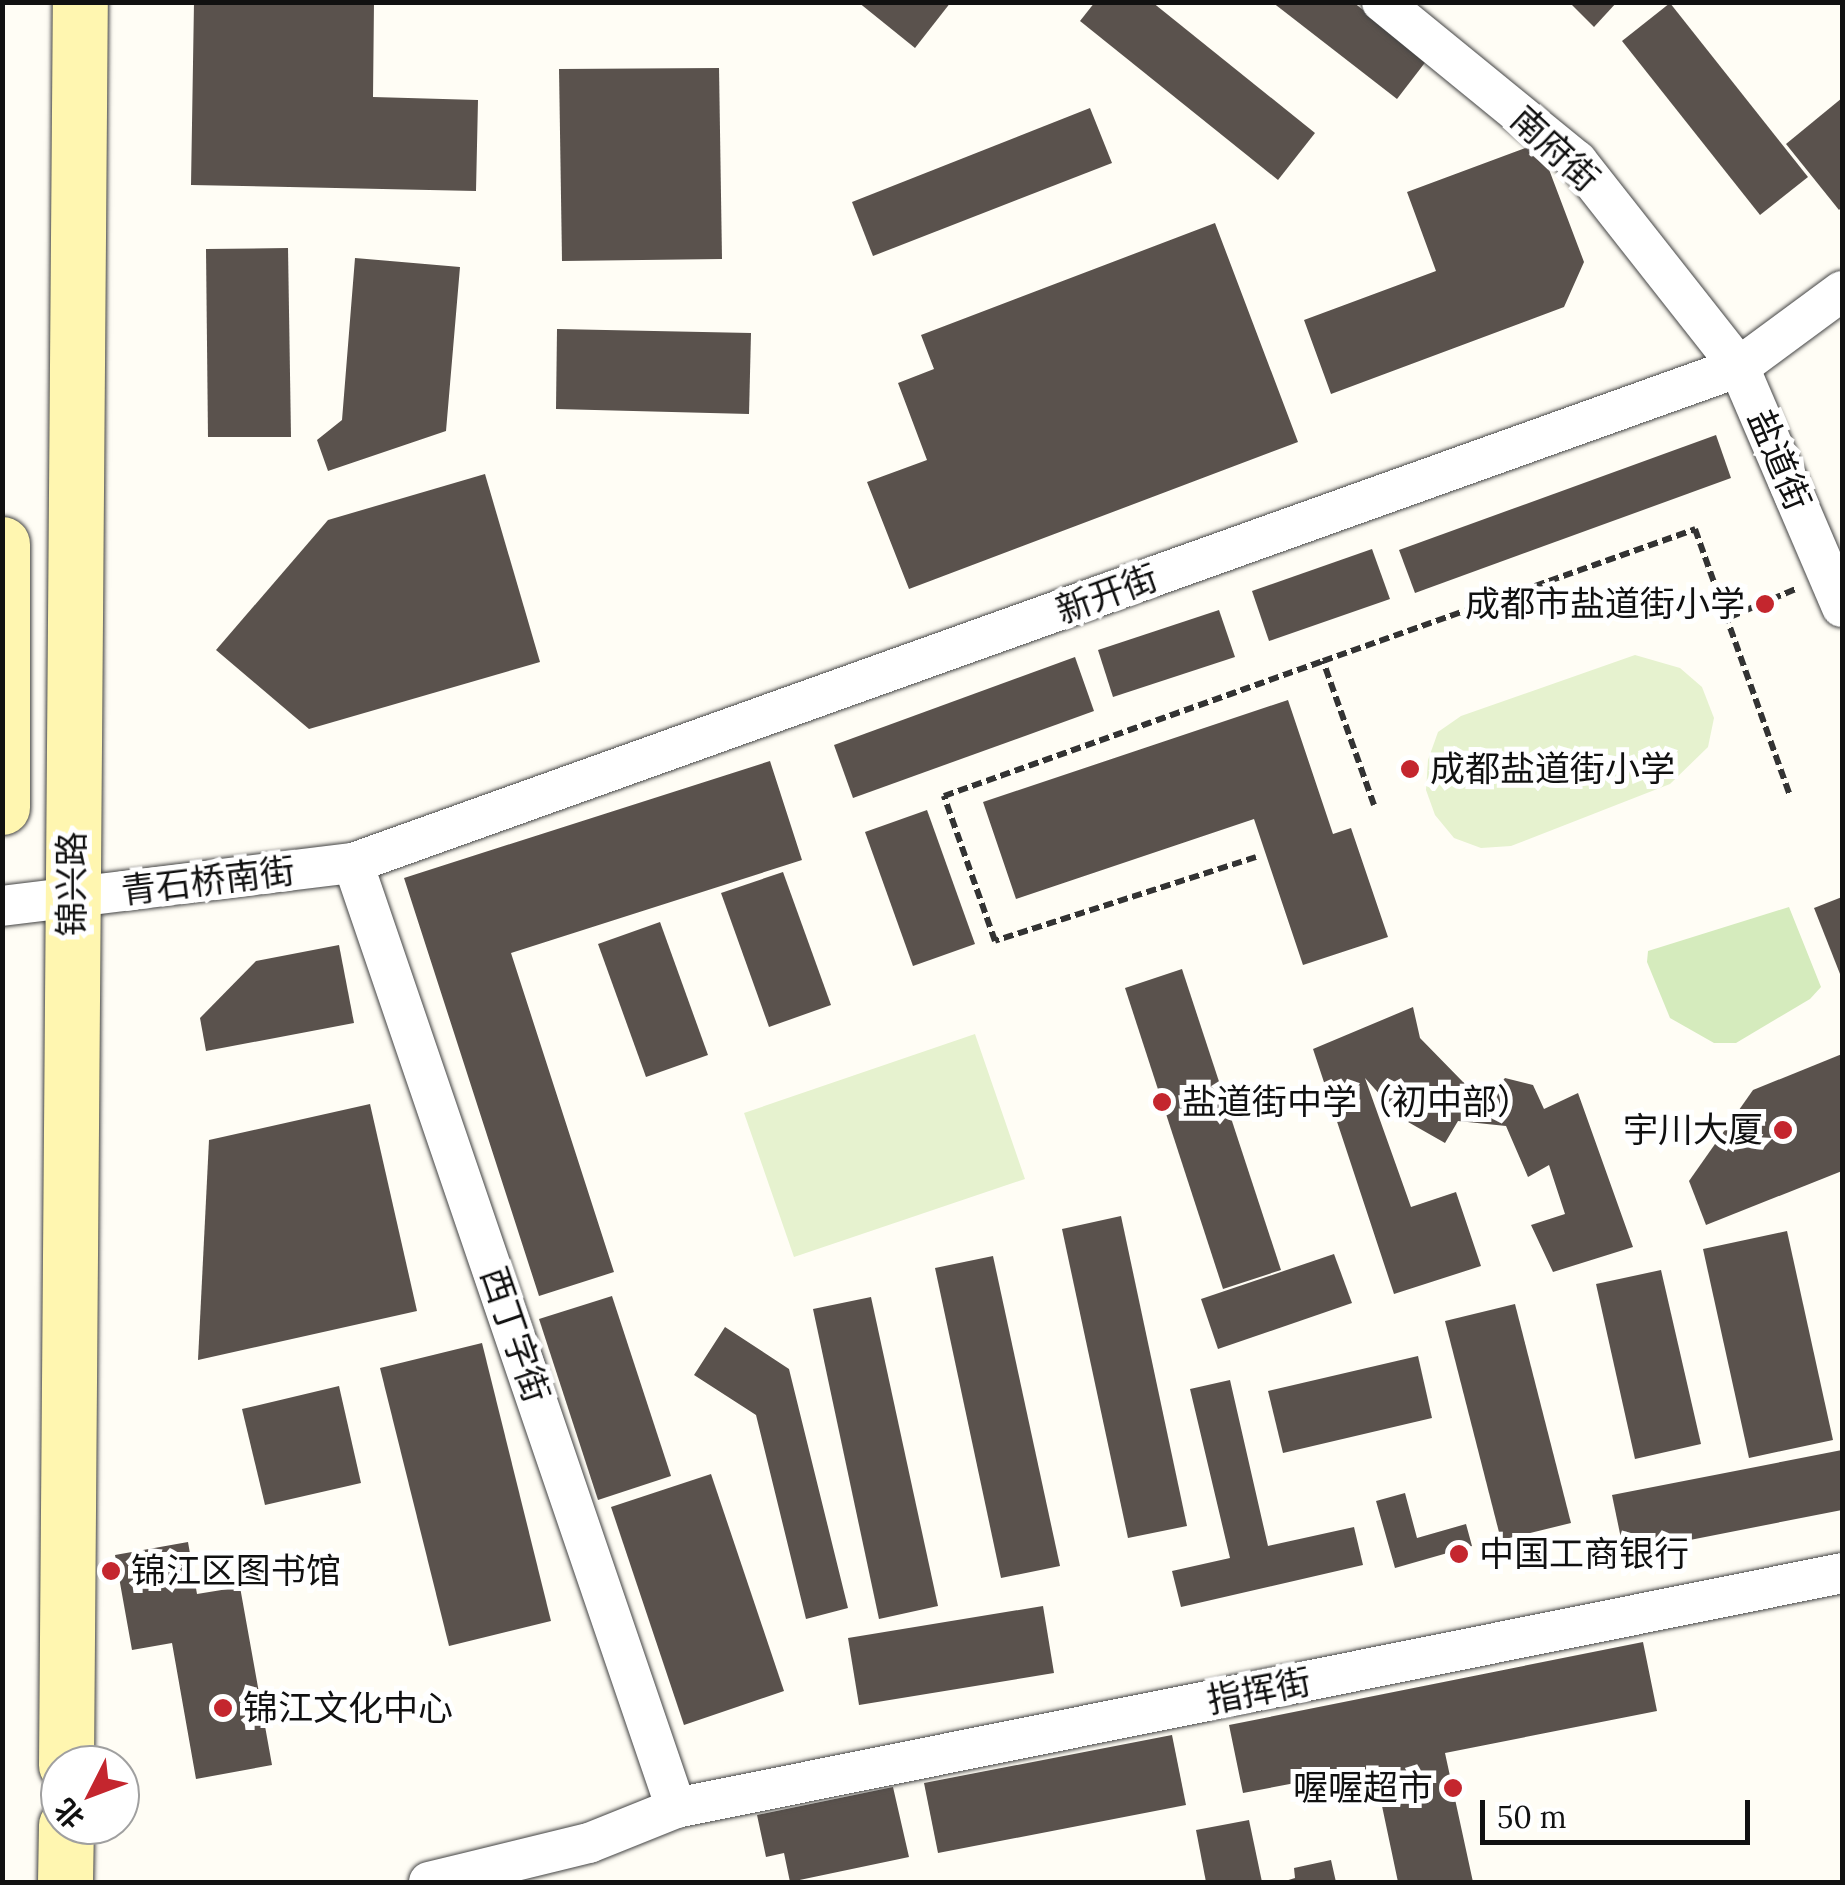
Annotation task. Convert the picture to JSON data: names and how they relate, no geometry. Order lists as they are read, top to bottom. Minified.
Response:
{"streets":{"main road":["锦兴路"],"street":["南府街","盐道街","新开街","青石桥南街","西丁字街","指挥街"]},"crossings":[["南府街","盐道街"],["南府街","新开街"],["盐道街","新开街"],["新开街","青石桥南街"],["新开街","西丁字街"],["青石桥南街","锦兴路"],["青石桥南街","西丁字街"],["西丁字街","指挥街"]],"places":["成都市盐道街小学","成都盐道街小学","盐道街中学（初中部）","宇川大厦","中国工商银行","锦江区图书馆","锦江文化中心","喔喔超市"],"scale_bar":"50 m","north":"bottom left"}
